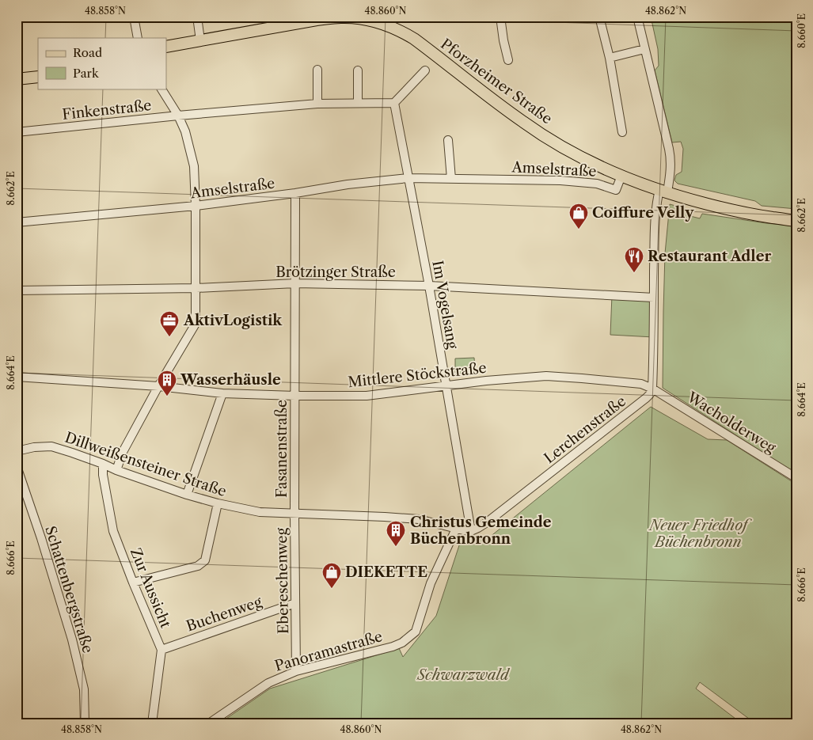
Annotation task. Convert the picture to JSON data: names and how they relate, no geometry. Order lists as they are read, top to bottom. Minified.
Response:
{"streets":{"main road":["Pforzheimer Straße"],"street":["Finkenstraße","Amselstraße","Brötzinger Straße","Im Vogelsang","Mittlere Stöckstraße","Wacholderweg","Lerchenstraße","Fasanenstraße","Dillweißensteiner Straße","Ebereschenweg","Zur Aussicht","Schattenbergstraße","Buchenweg","Panoramastraße"]},"crossings":[["Pforzheimer Straße","Amselstraße"],["Amselstraße","Im Vogelsang"],["Amselstraße","Fasanenstraße"],["Brötzinger Straße","Im Vogelsang"],["Brötzinger Straße","Fasanenstraße"],["Im Vogelsang","Mittlere Stöckstraße"],["Im Vogelsang","Lerchenstraße"],["Mittlere Stöckstraße","Wacholderweg"],["Mittlere Stöckstraße","Lerchenstraße"],["Mittlere Stöckstraße","Fasanenstraße"],["Wacholderweg","Lerchenstraße"],["Fasanenstraße","Dillweißensteiner Straße"],["Fasanenstraße","Ebereschenweg"],["Dillweißensteiner Straße","Ebereschenweg"],["Dillweißensteiner Straße","Zur Aussicht"],["Dillweißensteiner Straße","Panoramastraße"],["Ebereschenweg","Buchenweg"],["Ebereschenweg","Panoramastraße"],["Zur Aussicht","Buchenweg"]],"parks":["Neuer Friedhof Büchenbronn","Schwarzwald"],"places":{"shop":["Coiffure Velly","DIEKETTE"],"restaurant":["Restaurant Adler"],"office":["AktivLogistik"],"building":["Wasserhäusle","Christus Gemeinde Büchenbronn"]},"legend":["Road","Park"],"coordinates":["48.858°N","48.860°N","48.862°N","8.660°E","8.662°E","8.664°E","8.666°E"]}
